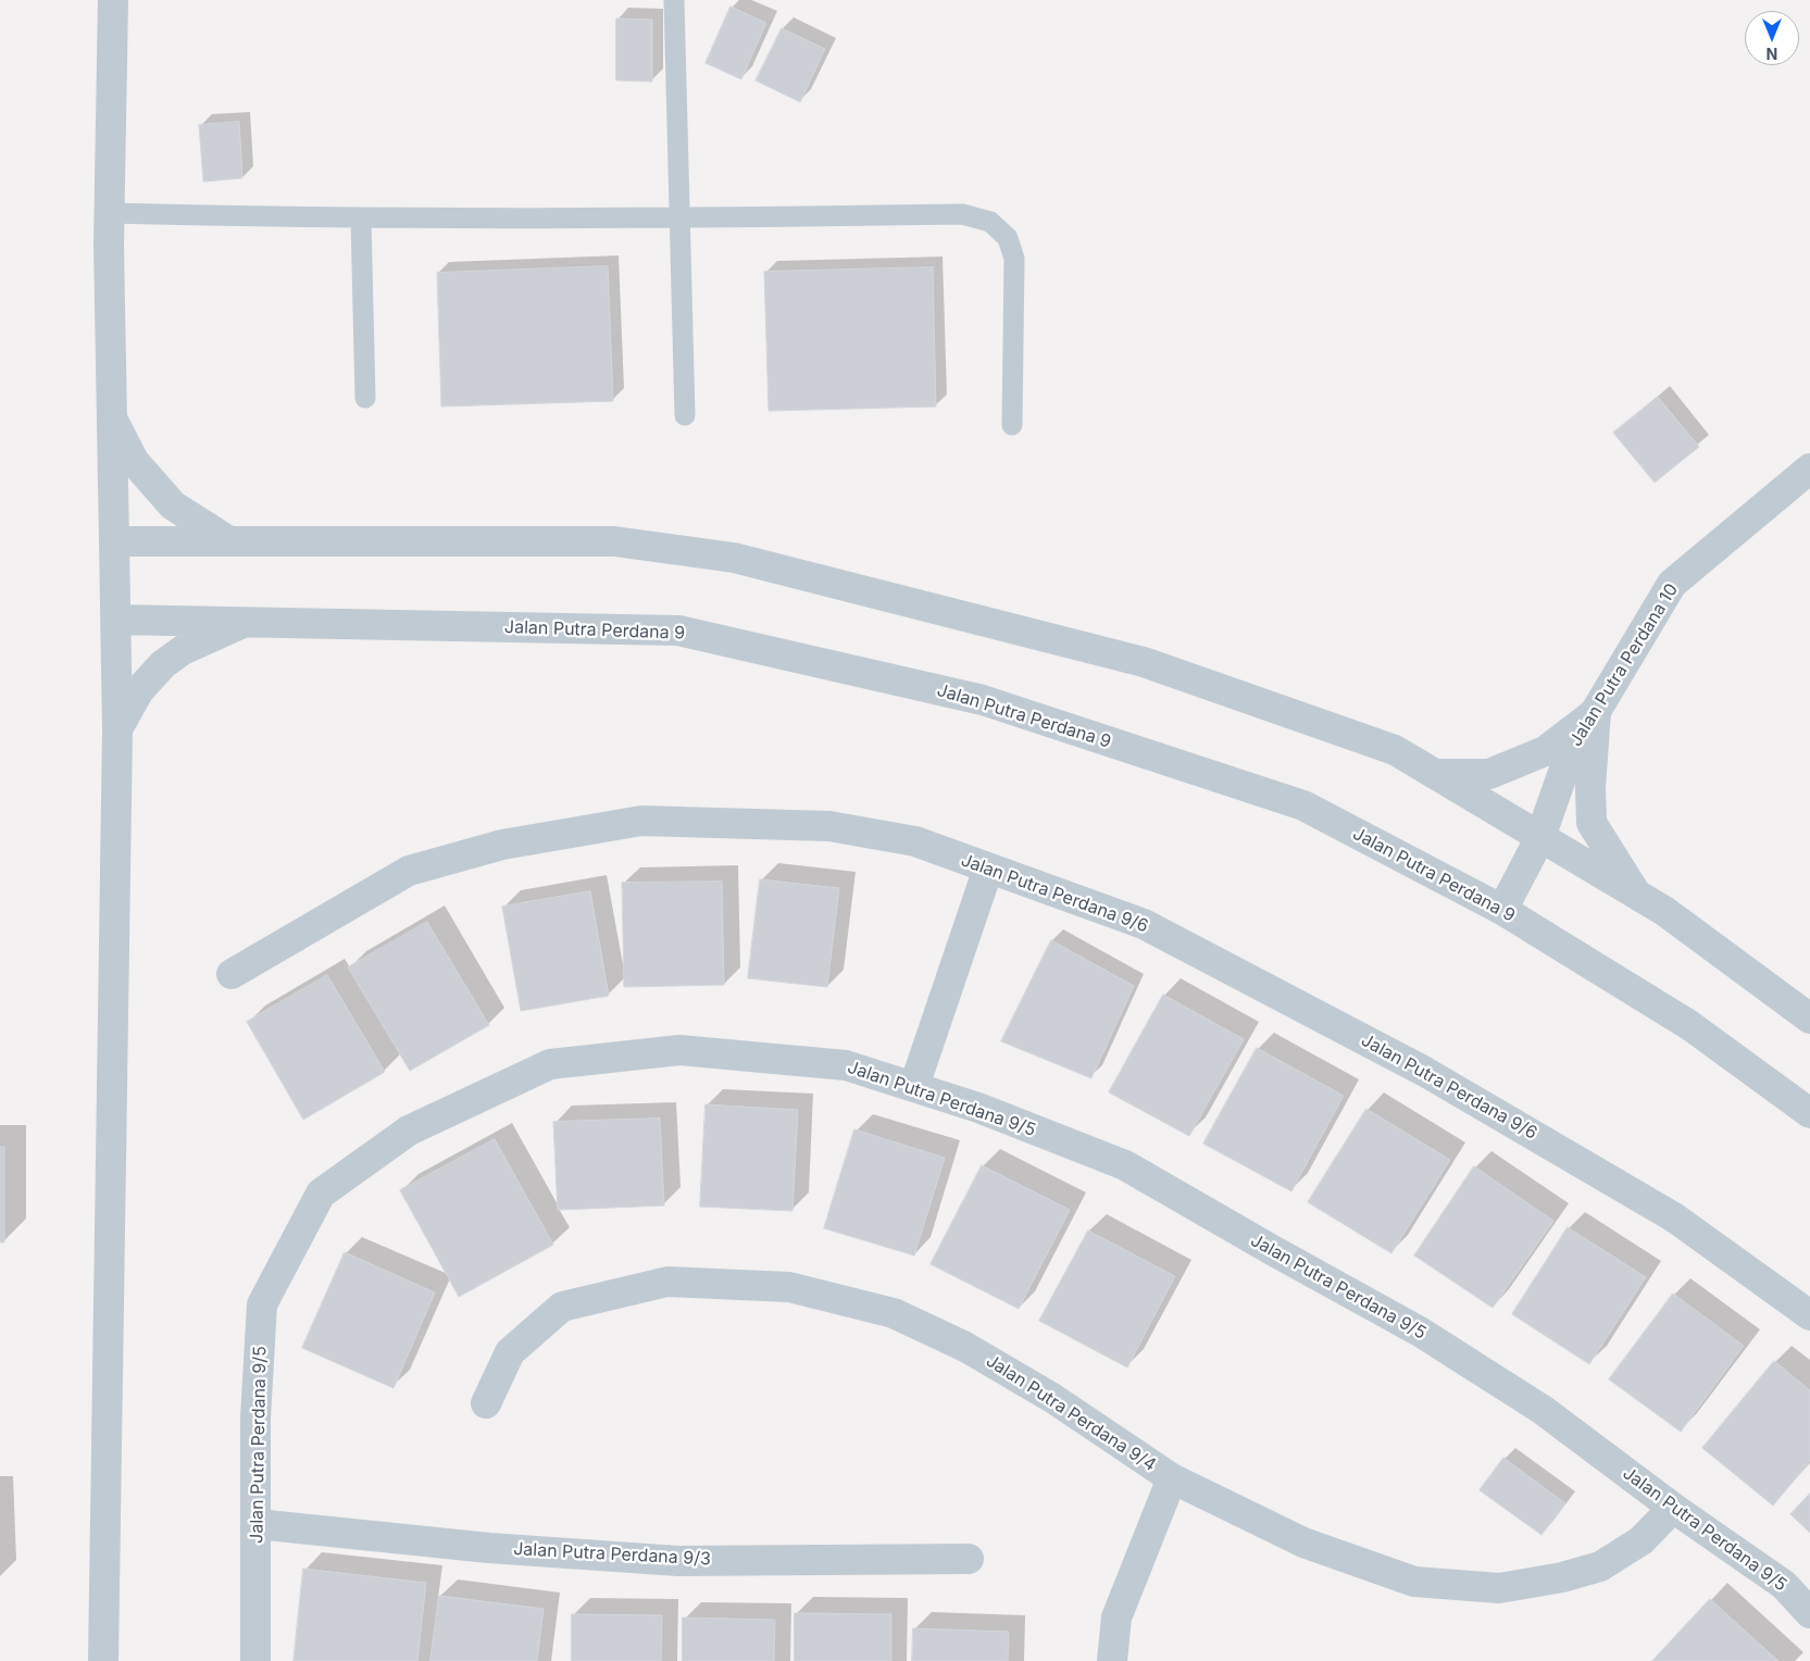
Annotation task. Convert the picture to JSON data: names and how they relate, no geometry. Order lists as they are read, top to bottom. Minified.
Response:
{"streets":{"street":["Jalan Putra Perdana 9","Jalan Putra Perdana 10","Jalan Putra Perdana 9/6","Jalan Putra Perdana 9/5","Jalan Putra Perdana 9/4","Jalan Putra Perdana 9/3"]},"crossings":[["Jalan Putra Perdana 9","Jalan Putra Perdana 10"],["Jalan Putra Perdana 9/5","Jalan Putra Perdana 9/4"],["Jalan Putra Perdana 9/5","Jalan Putra Perdana 9/3"]],"north":"bottom"}
